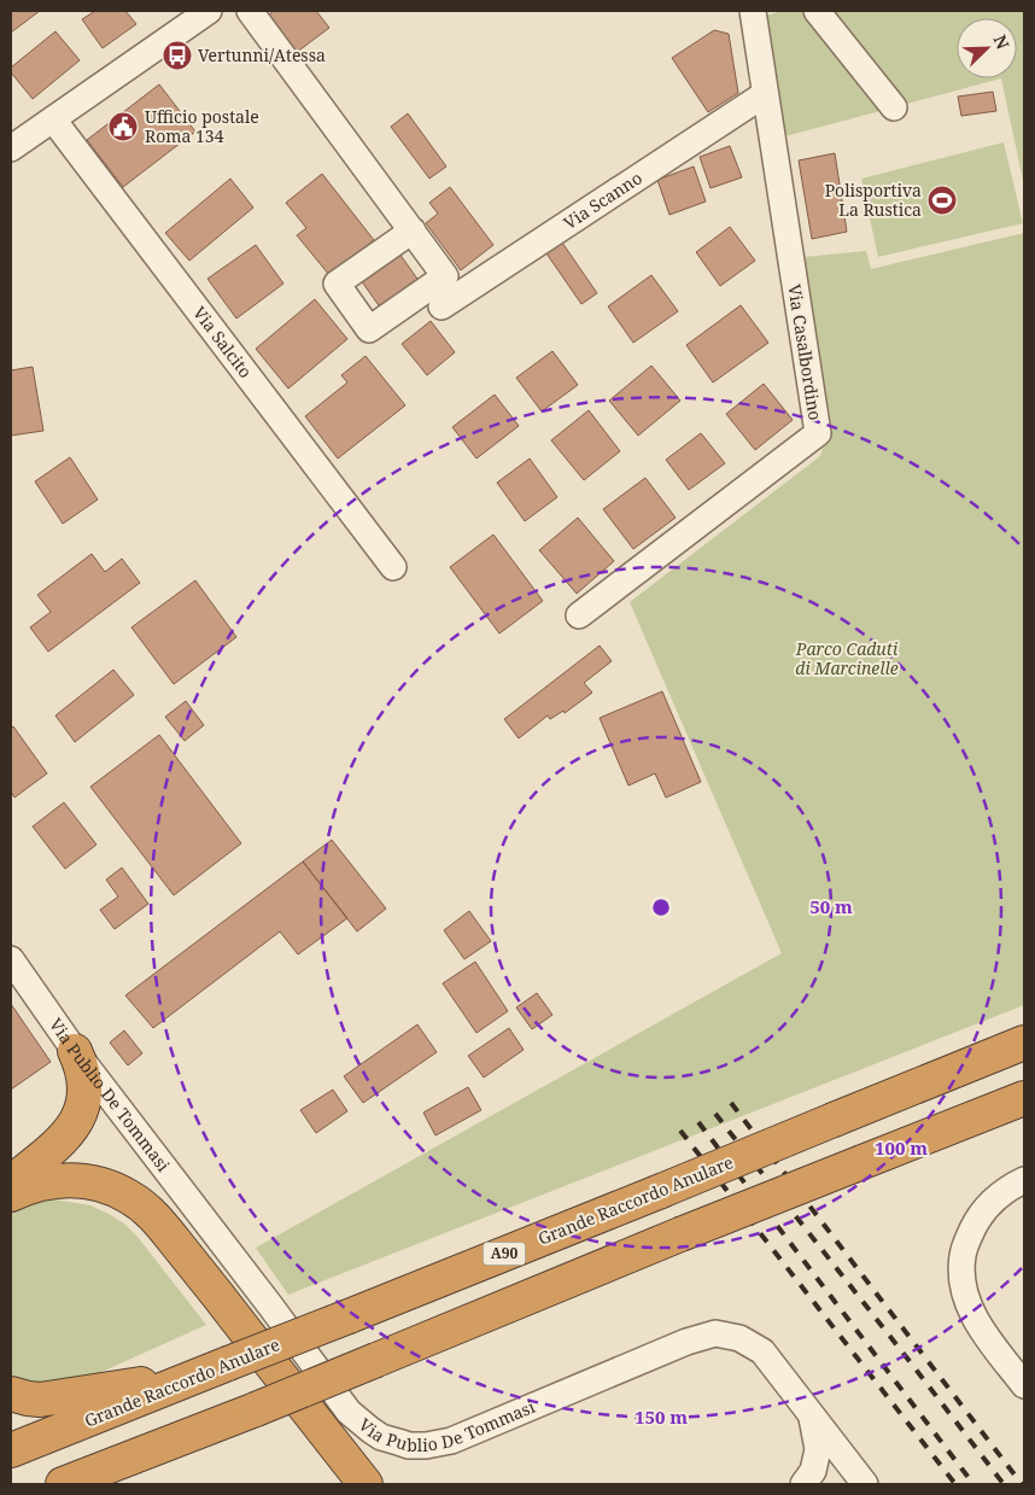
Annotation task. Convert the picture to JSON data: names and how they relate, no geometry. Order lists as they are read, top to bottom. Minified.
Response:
{"streets":{"highway":["Grande Raccordo Anulare","A90"],"street":["Via Scanno","Via Salcito","Via Casalbordino","Via Publio De Tommasi"]},"crossings":[["Via Scanno","Via Casalbordino"]],"parks":["Parco Caduti di Marcinelle"],"places":{"bus stop":["Vertunni/Atessa"],"public building":["Ufficio postale Roma 134"],"sports":["Polisportiva La Rustica"]},"north":"top right","rings":["50 m","100 m","150 m"]}
